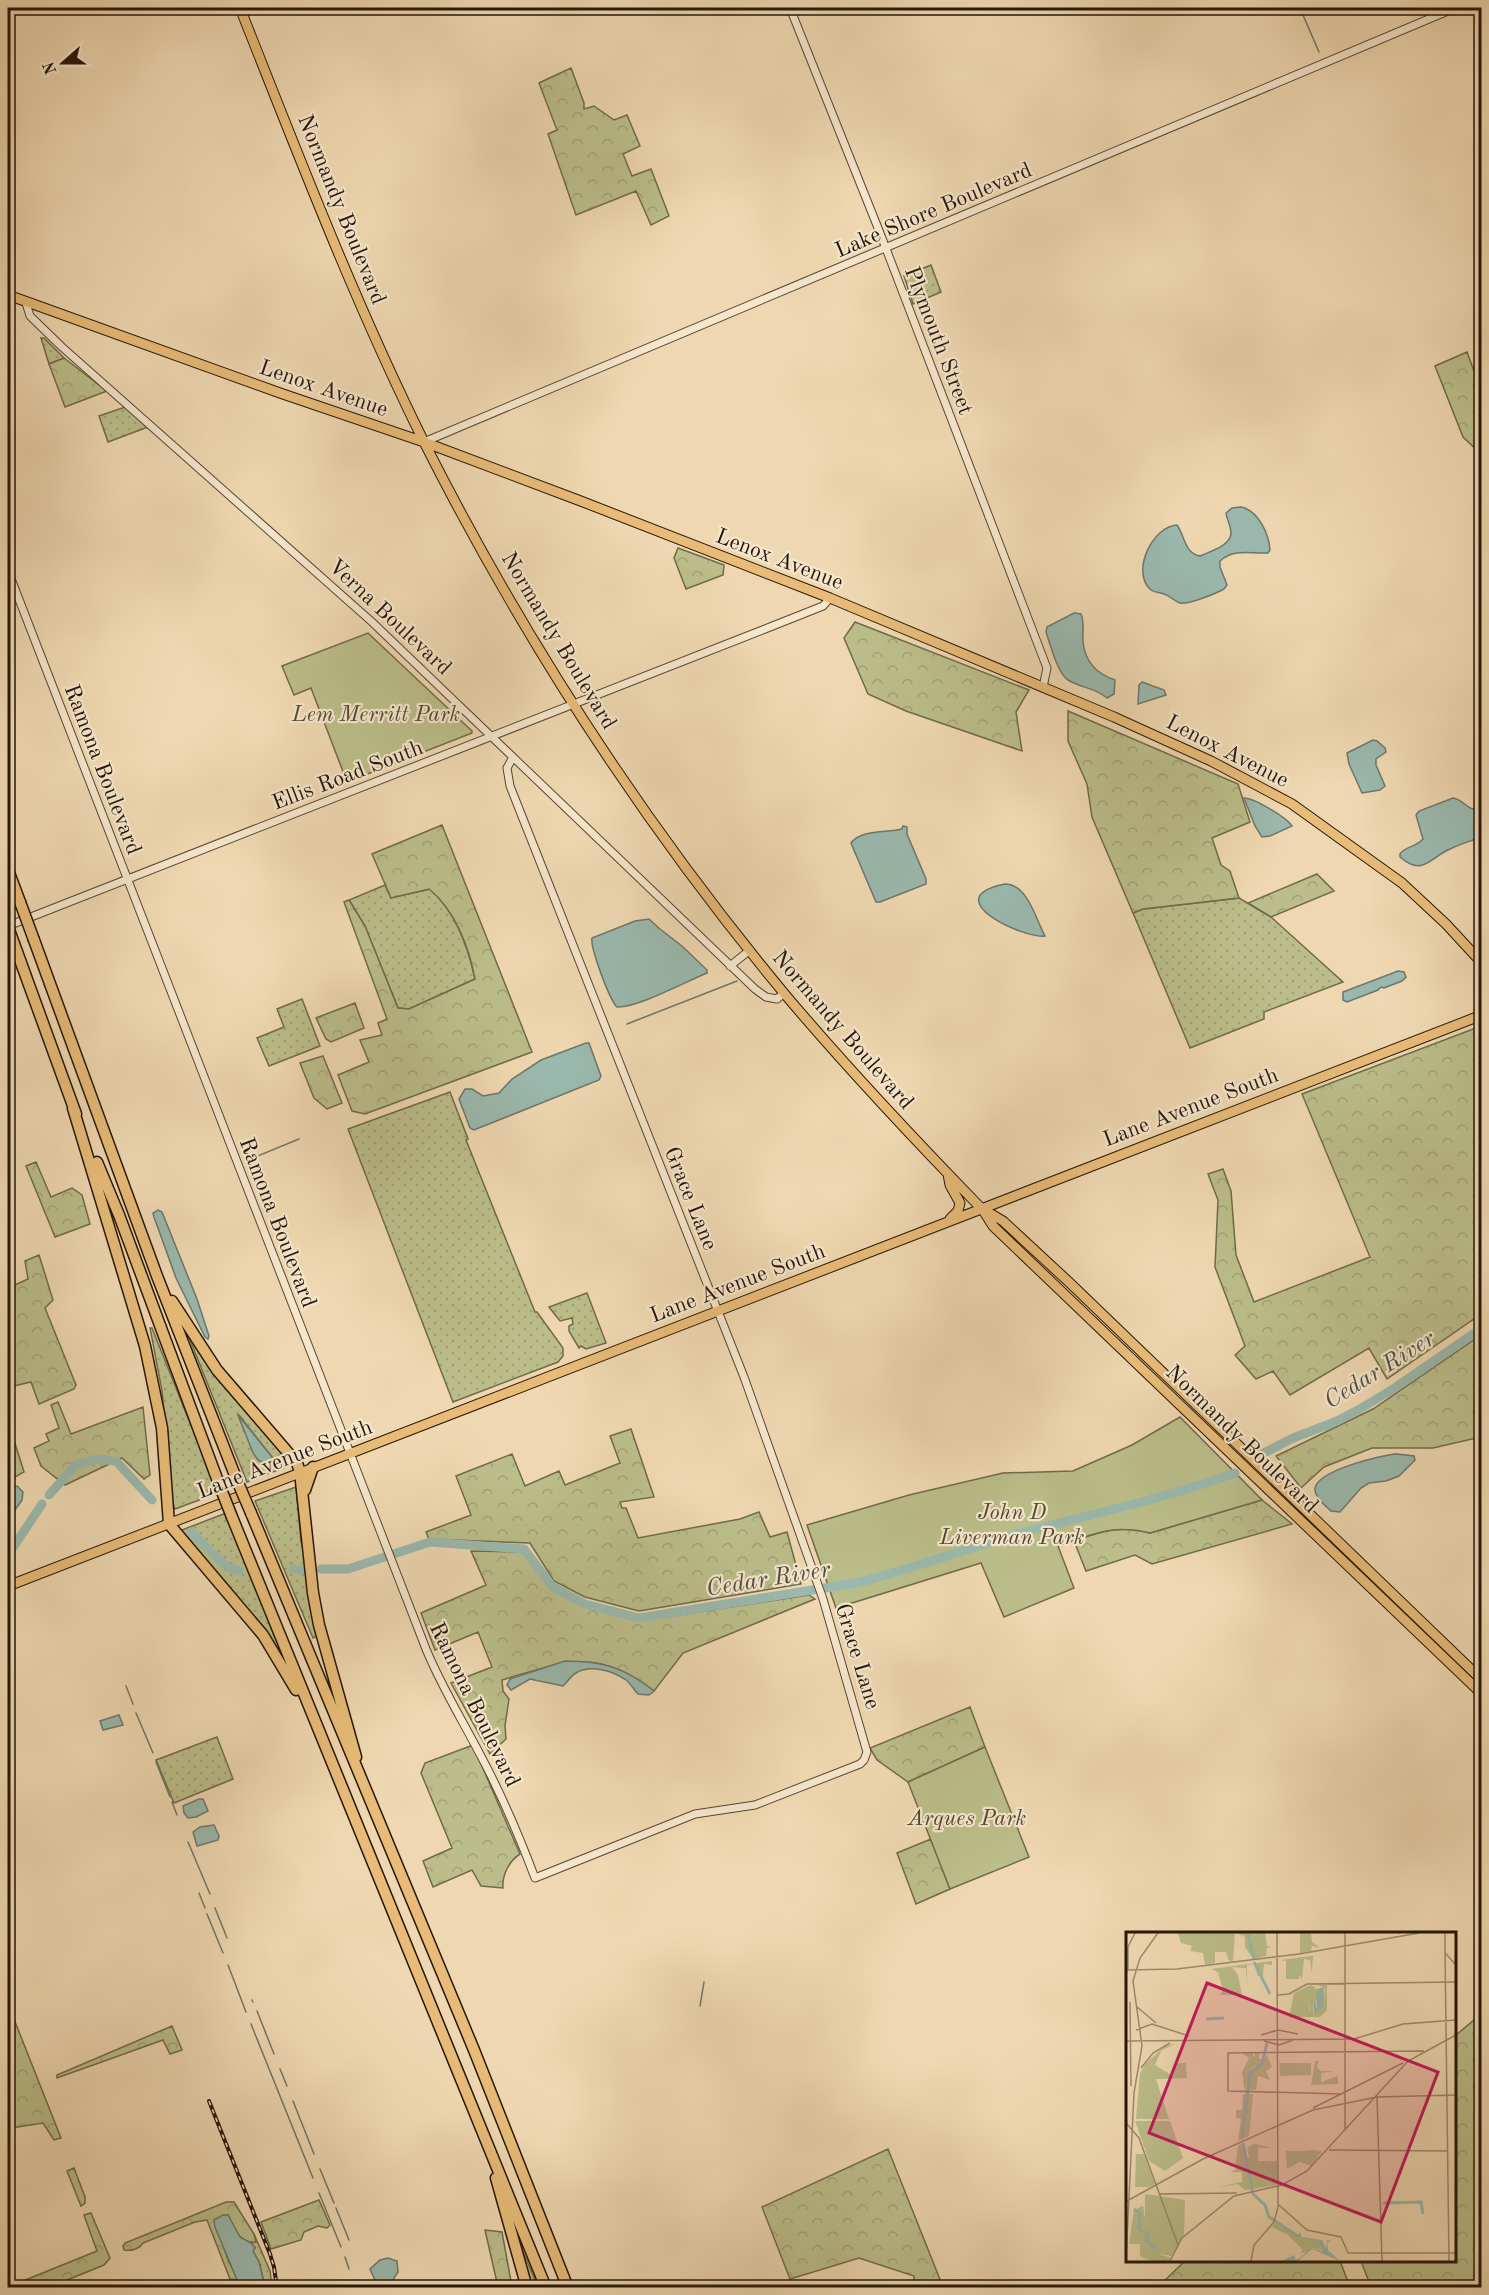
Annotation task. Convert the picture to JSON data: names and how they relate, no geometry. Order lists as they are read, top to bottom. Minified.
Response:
{"streets":{"main road":["Normandy Boulevard","Lenox Avenue","Lane Avenue South"],"street":["Lake Shore Boulevard","Plymouth Street","Verna Boulevard","Ramona Boulevard","Ellis Road South","Grace Lane"]},"crossings":[["Normandy Boulevard","Lake Shore Boulevard"],["Normandy Boulevard","Lenox Avenue"],["Normandy Boulevard","Verna Boulevard"],["Normandy Boulevard","Ellis Road South"],["Normandy Boulevard","Lane Avenue South"],["Lake Shore Boulevard","Plymouth Street"],["Lake Shore Boulevard","Lenox Avenue"],["Plymouth Street","Lenox Avenue"],["Lenox Avenue","Verna Boulevard"],["Lenox Avenue","Ellis Road South"],["Verna Boulevard","Ellis Road South"],["Verna Boulevard","Grace Lane"],["Ramona Boulevard","Ellis Road South"],["Ramona Boulevard","Lane Avenue South"],["Ramona Boulevard","Grace Lane"],["Lane Avenue South","Grace Lane"]],"water":["Cedar River"],"parks":["Lem Merritt Park","John D Liverman Park","Arques Park"],"north":"left"}
